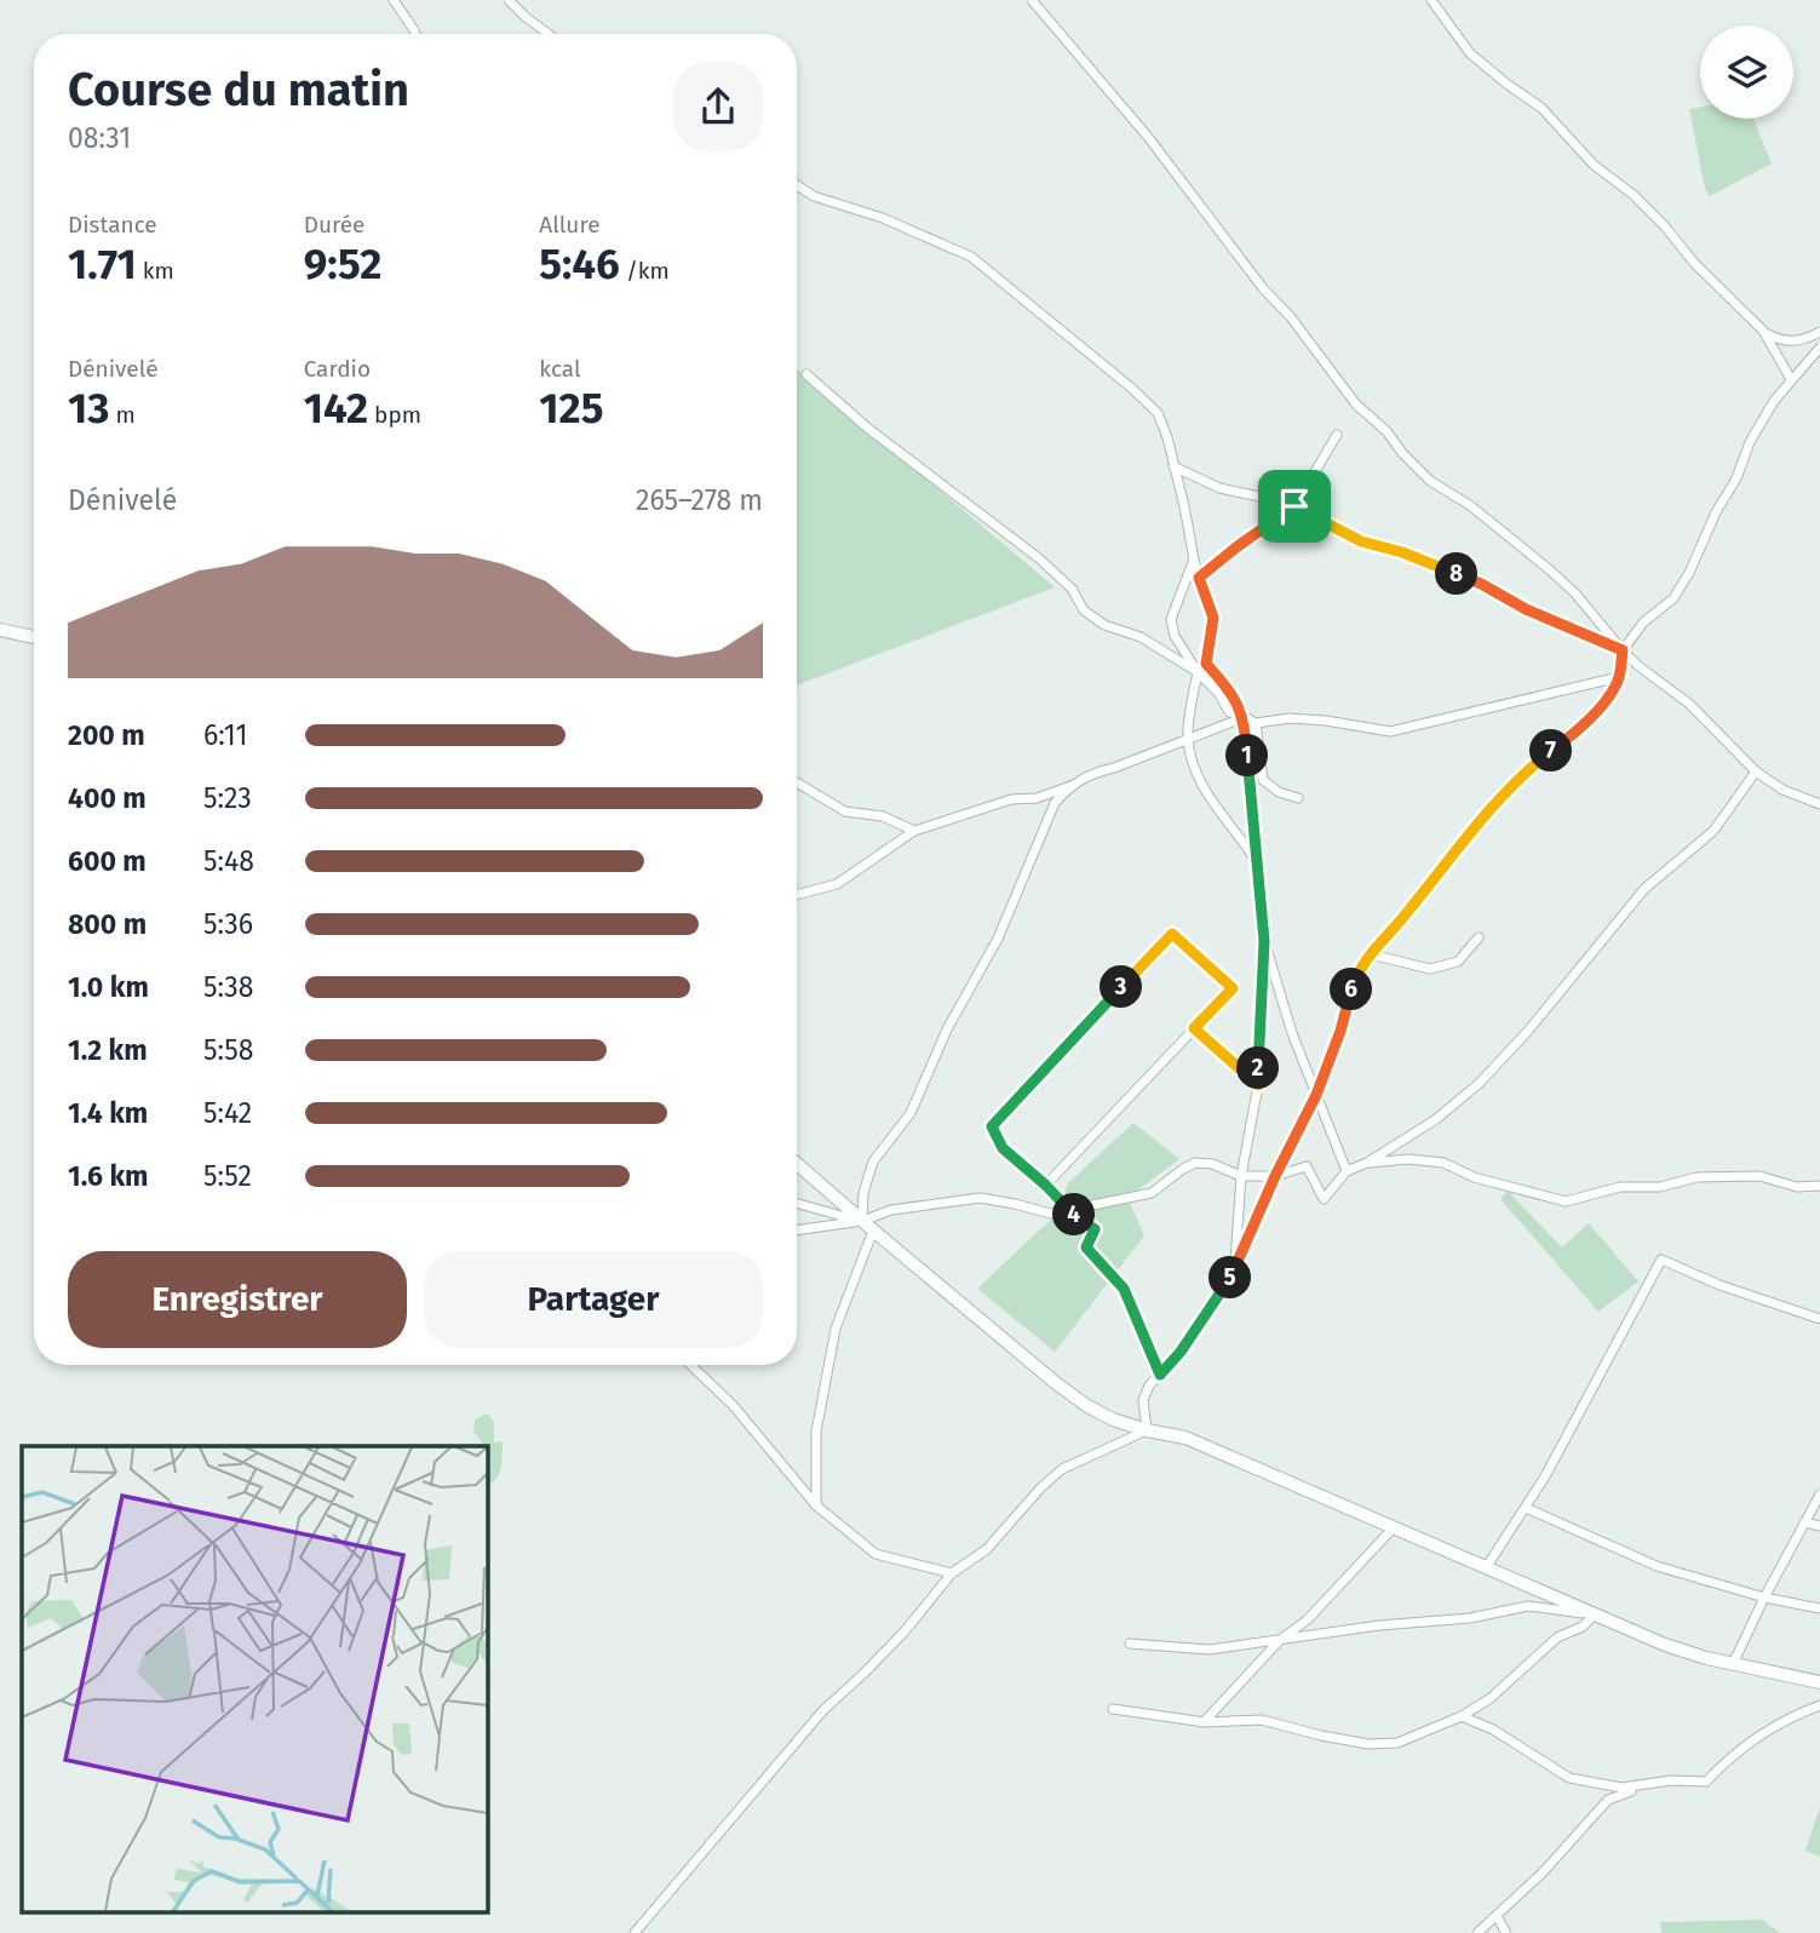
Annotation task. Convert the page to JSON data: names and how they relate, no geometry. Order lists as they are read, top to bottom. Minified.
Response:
{"page":{"heading":["Course du matin","08:31"],"stats":[["Distance","1.71 km"],["Durée","9:52"],["Allure","5:46 /km"],["Dénivelé","13 m"],["Cardio","142 bpm"],["kcal","125"]],"chart":["Dénivelé","265–278 m"],"pins":["8","7","1","3","6","2","4","5"],"list":[{"name":"200 m","note":"6:11"},{"name":"400 m","note":"5:23"},{"name":"600 m","note":"5:48"},{"name":"800 m","note":"5:36"},{"name":"1.0 km","note":"5:38"},{"name":"1.2 km","note":"5:58"},{"name":"1.4 km","note":"5:42"},{"name":"1.6 km","note":"5:52"}],"buttons":["Enregistrer","Partager"]}}
